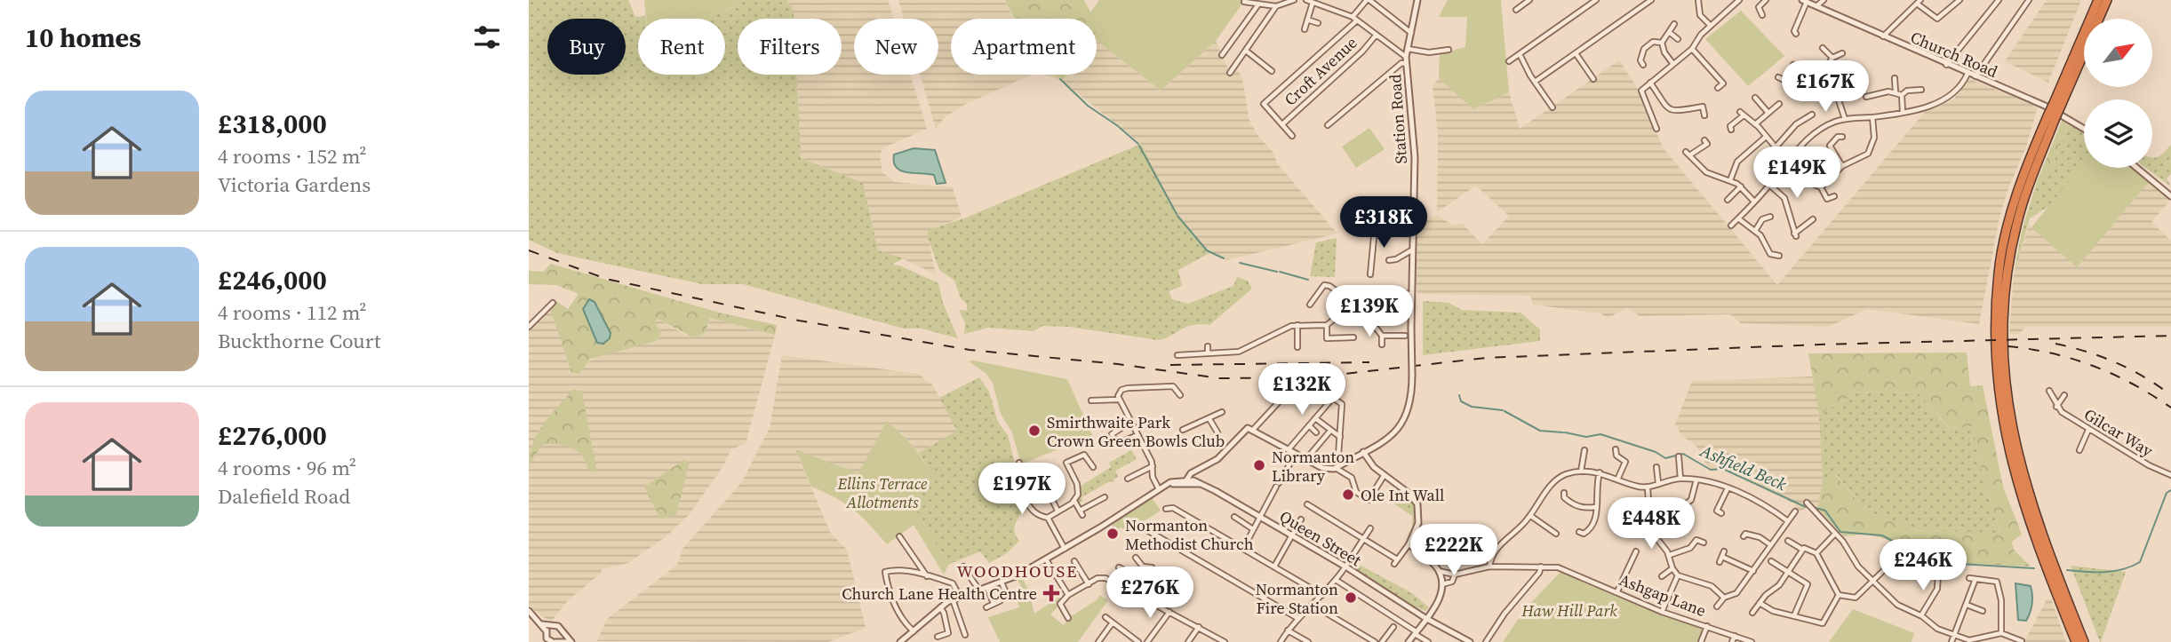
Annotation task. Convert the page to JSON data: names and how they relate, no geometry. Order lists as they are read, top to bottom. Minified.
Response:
{"streets":{"street":["Church Road","Croft Avenue","Station Road","Gilcar Way","Queen Street","Ashgap Lane"]},"districts":["WOODHOUSE"],"water":["Ashfield Beck"],"parks":["Ellins Terrace Allotments","Haw Hill Park"],"places":{"other":["Smirthwaite Park Crown Green Bowls Club","Normanton Library","Ole Int Wall","Normanton Methodist Church","Normanton Fire Station"],"health":["Church Lane Health Centre"]},"north":"top right","page":{"heading":"10 homes","chip":["Buy","Rent","Filters","New","Apartment"],"price":["£167K","£149K","£318K","£139K","£132K","£197K","£448K","£222K","£246K","£276K"],"list":[{"name":"£318,000","note":"4 rooms · 152 m² · Victoria Gardens"},{"name":"£246,000","note":"4 rooms · 112 m² · Buckthorne Court"},{"name":"£276,000","note":"4 rooms · 96 m² · Dalefield Road"}]}}
